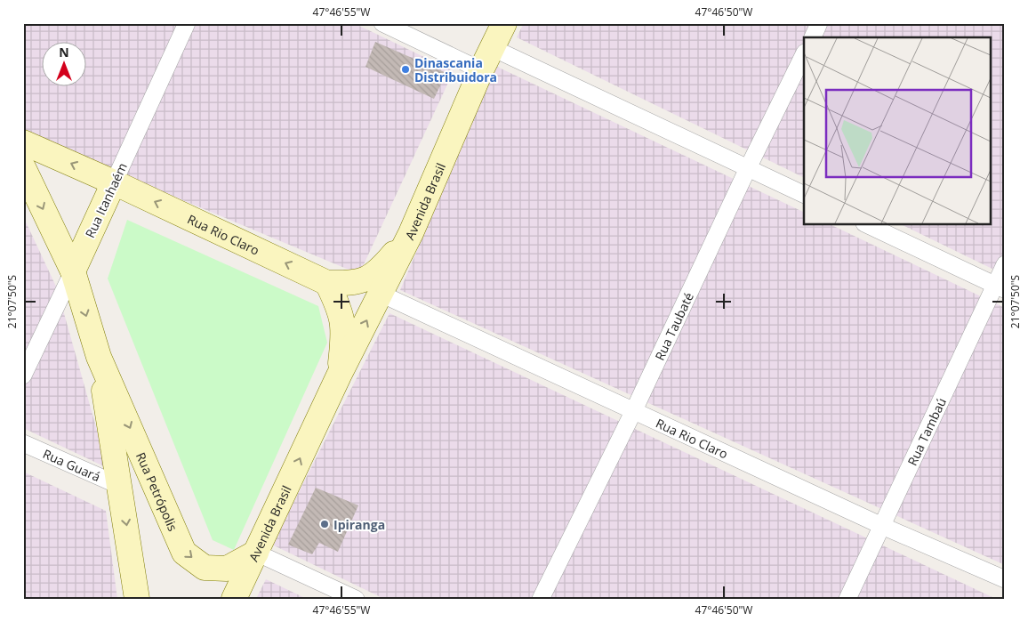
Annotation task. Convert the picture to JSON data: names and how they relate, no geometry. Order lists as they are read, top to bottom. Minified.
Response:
{"streets":{"main road":["Rua Itanhaém","Avenida Brasil","Rua Rio Claro","Rua Petrópolis"],"street":["Rua Taubaté","Rua Tambaú","Rua Guará"]},"crossings":[["Rua Itanhaém","Rua Rio Claro"],["Rua Itanhaém","Rua Petrópolis"],["Avenida Brasil","Rua Rio Claro"],["Avenida Brasil","Rua Petrópolis"],["Rua Rio Claro","Rua Taubaté"],["Rua Rio Claro","Rua Tambaú"],["Rua Guará","Rua Petrópolis"]],"one_way":["Avenida Brasil","Rua Petrópolis"],"places":["Dinascania Distribuidora","Ipiranga"],"north":"top","coordinates":["47°46'55\"W","47°46'50\"W","21°07'50\"S"]}
